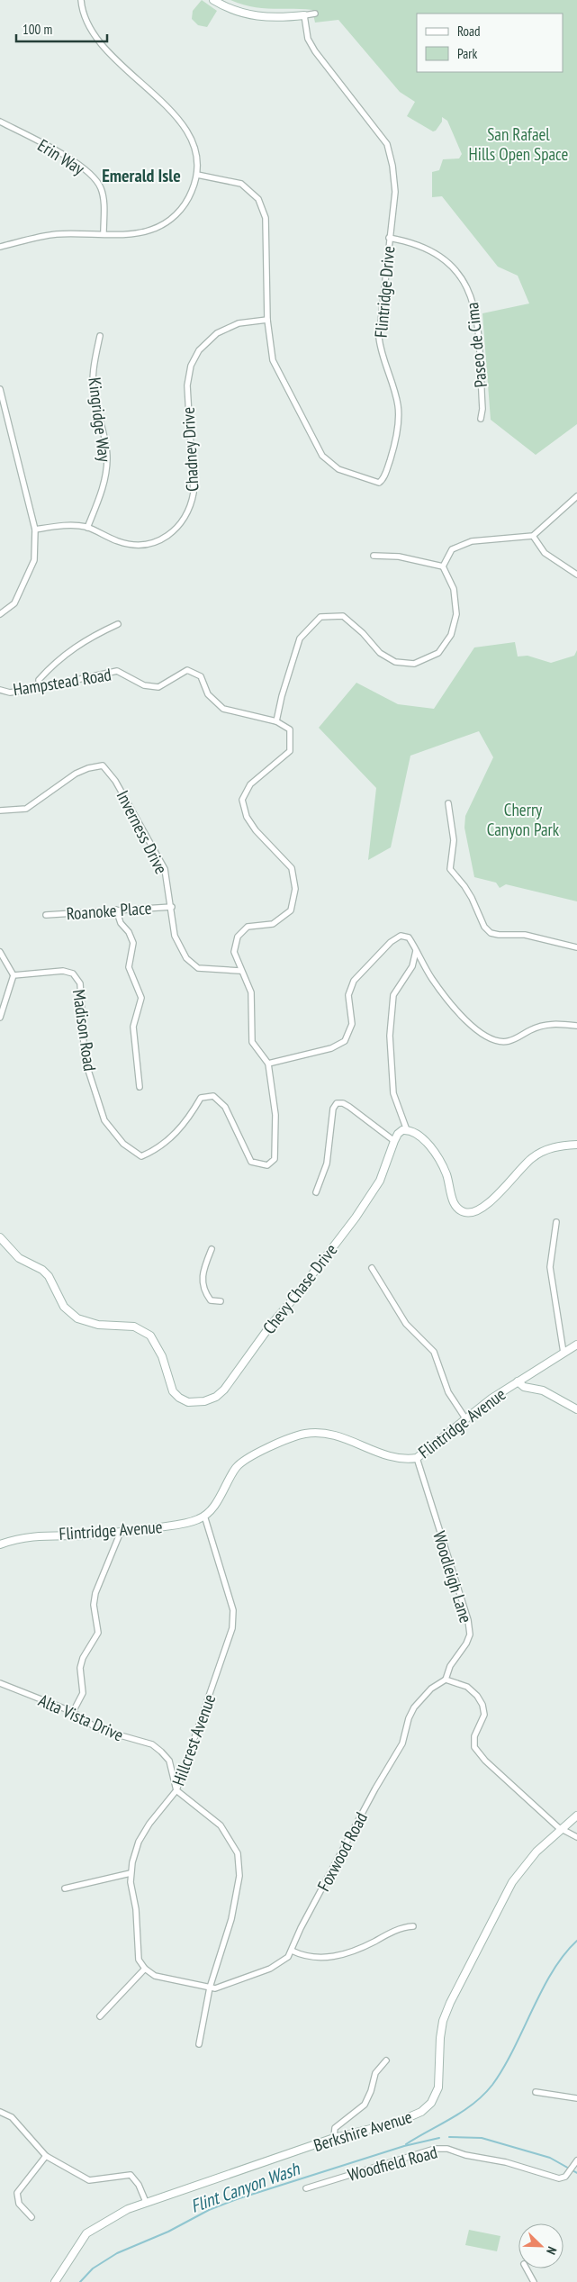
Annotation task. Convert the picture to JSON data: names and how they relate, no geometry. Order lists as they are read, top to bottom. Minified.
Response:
{"streets":{"street":["Erin Way","Flintridge Drive","Paseo de Cima","Kingridge Way","Chadney Drive","Hampstead Road","Inverness Drive","Roanoke Place","Madison Road","Chevy Chase Drive","Flintridge Avenue","Woodleigh Lane","Alta Vista Drive","Hillcrest Avenue","Foxwood Road","Berkshire Avenue","Woodfield Road"]},"crossings":[["Flintridge Drive","Paseo de Cima"],["Flintridge Drive","Chadney Drive"],["Kingridge Way","Chadney Drive"],["Inverness Drive","Roanoke Place"],["Flintridge Avenue","Woodleigh Lane"],["Flintridge Avenue","Hillcrest Avenue"],["Woodleigh Lane","Foxwood Road"],["Alta Vista Drive","Hillcrest Avenue"]],"districts":["Emerald Isle"],"water":["Flint Canyon Wash"],"parks":["San Rafael Hills Open Space","Cherry Canyon Park"],"legend":["Road","Park"],"scale_bar":"100 m","north":"bottom right"}
